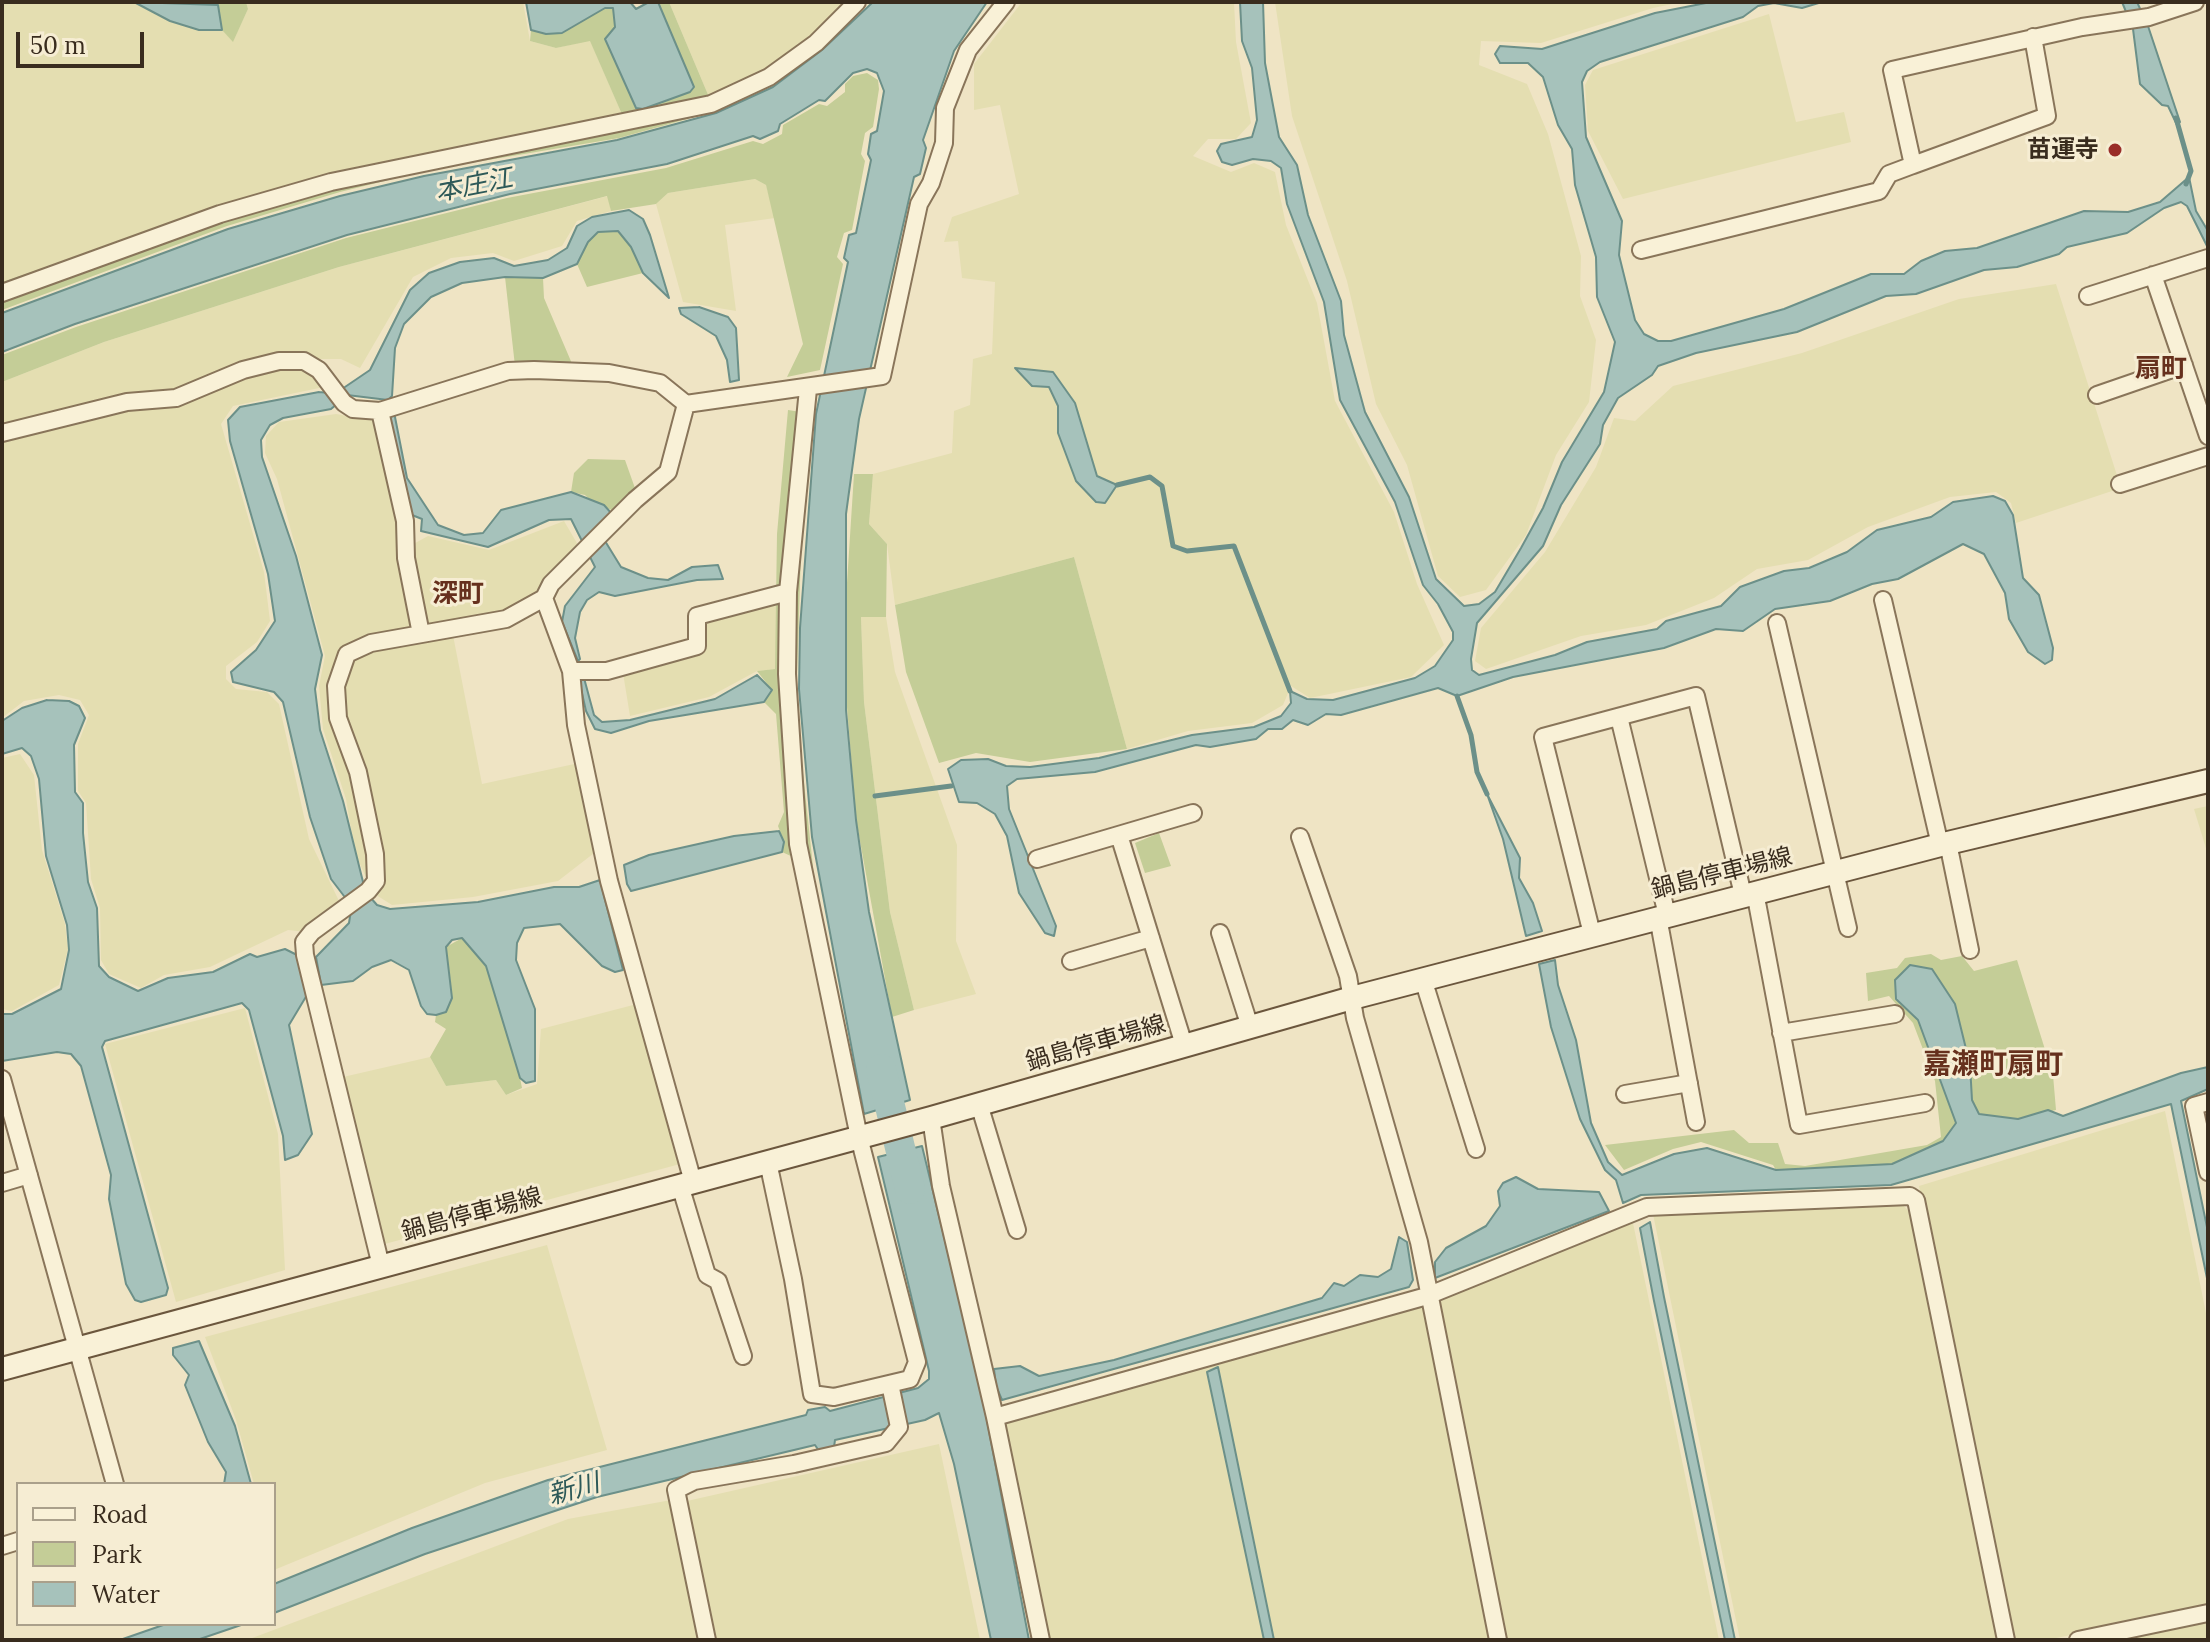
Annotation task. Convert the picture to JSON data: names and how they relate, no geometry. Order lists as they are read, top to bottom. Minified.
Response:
{"streets":{"main road":["鍋島停車場線"]},"districts":["扇町","深町","嘉瀬町扇町"],"water":["本庄江","新川"],"places":["苗運寺"],"legend":["Road","Park","Water"],"scale_bar":"50 m"}
